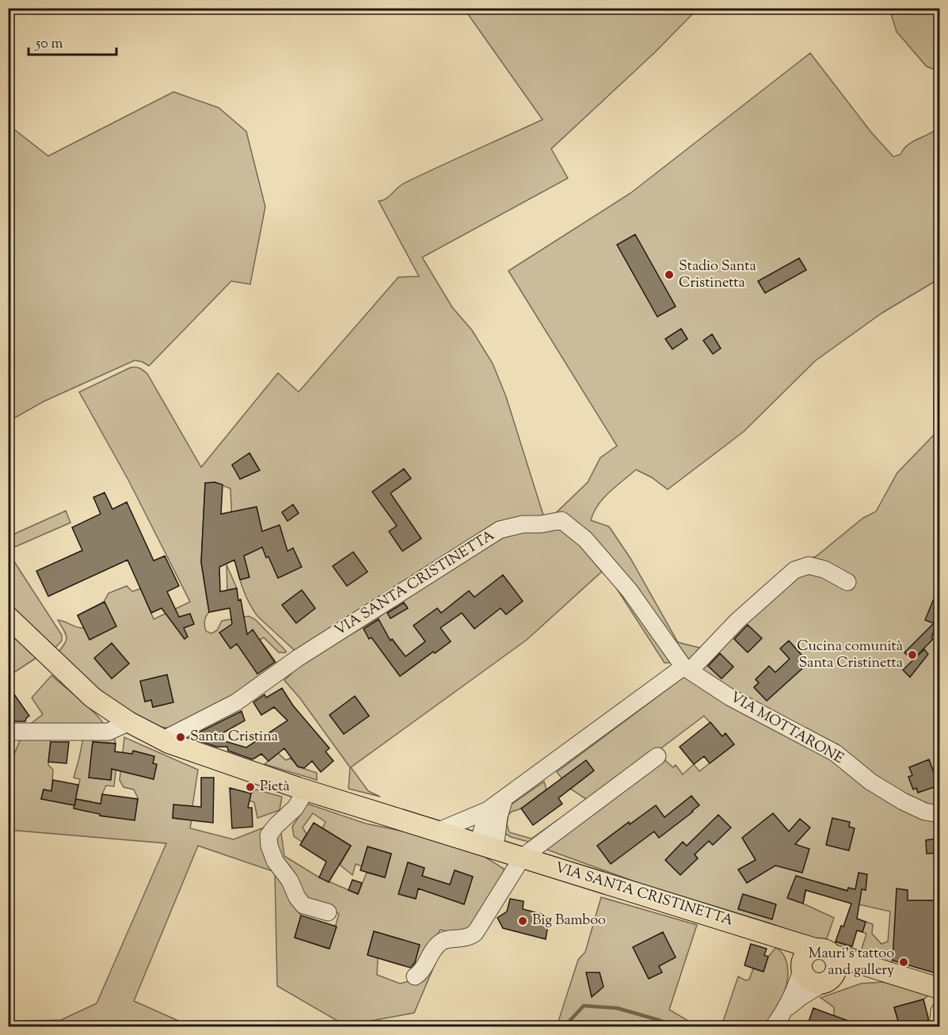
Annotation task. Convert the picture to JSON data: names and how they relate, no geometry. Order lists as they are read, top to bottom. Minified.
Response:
{"streets":{"main road":["VIA SANTA CRISTINETTA"],"street":["VIA MOTTARONE"]},"crossings":[["VIA SANTA CRISTINETTA","VIA MOTTARONE"]],"places":["Stadio Santa Cristinetta","Cucina comunità Santa Cristinetta","Santa Cristina","Pietà","Big Bamboo","Mauri's tattoo and gallery"],"scale_bar":"50 m"}
